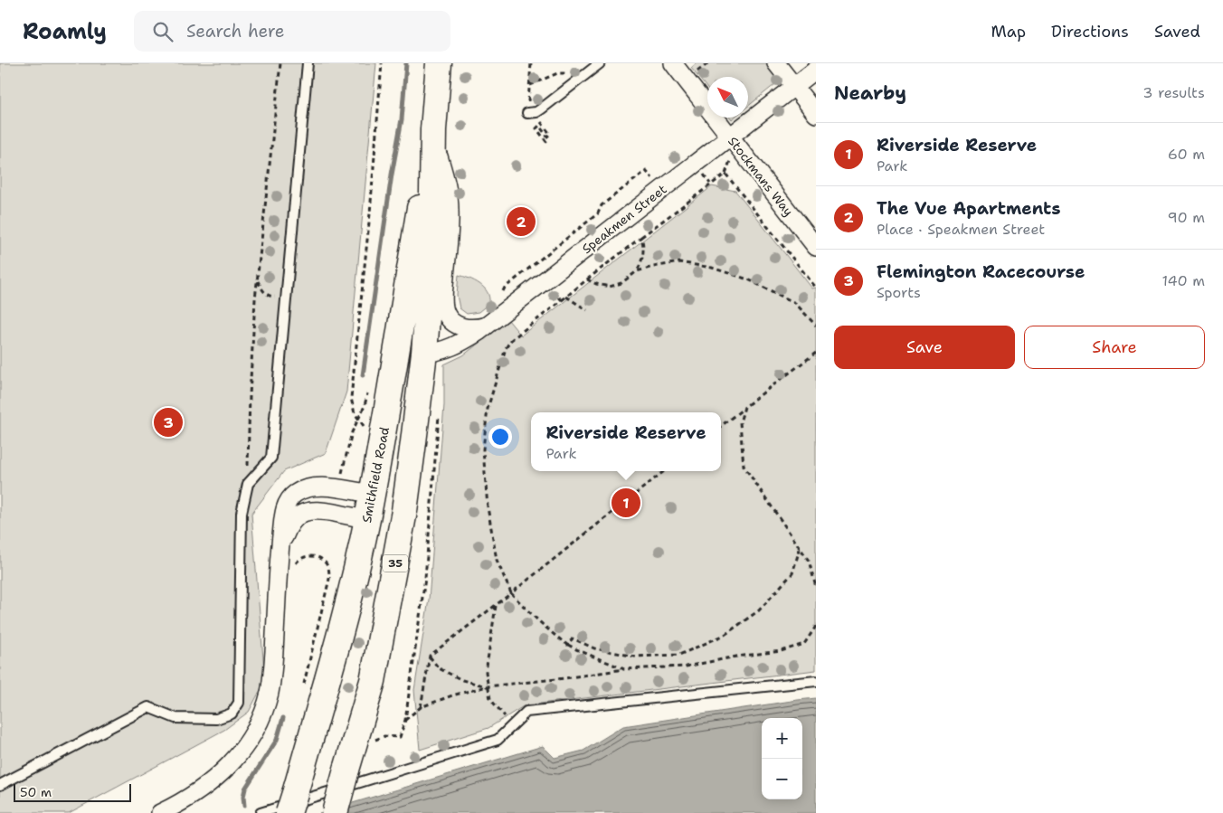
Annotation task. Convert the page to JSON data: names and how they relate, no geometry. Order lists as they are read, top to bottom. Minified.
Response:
{"streets":{"highway":["Smithfield Road","35"],"street":["Stockmans Way","Speakmen Street"]},"crossings":[["Stockmans Way","Speakmen Street"],["Speakmen Street","Smithfield Road"]],"scale_bar":"50 m","north":"top left","page":{"header":"Roamly","search":"Search here","nav":["Map","Directions","Saved"],"heading":["Nearby","3 results"],"list":[{"mark":"1","name":"Riverside Reserve","note":"Park","value":"60 m"},{"mark":"2","name":"The Vue Apartments","note":"Place · Speakmen Street","value":"90 m"},{"mark":"3","name":"Flemington Racecourse","note":"Sports","value":"140 m"}],"pins":["2","3","1"],"buttons":["Save","Share"],"popup":["Riverside Reserve","Park"],"map_buttons":["+","−"],"scale":"50 m"}}
